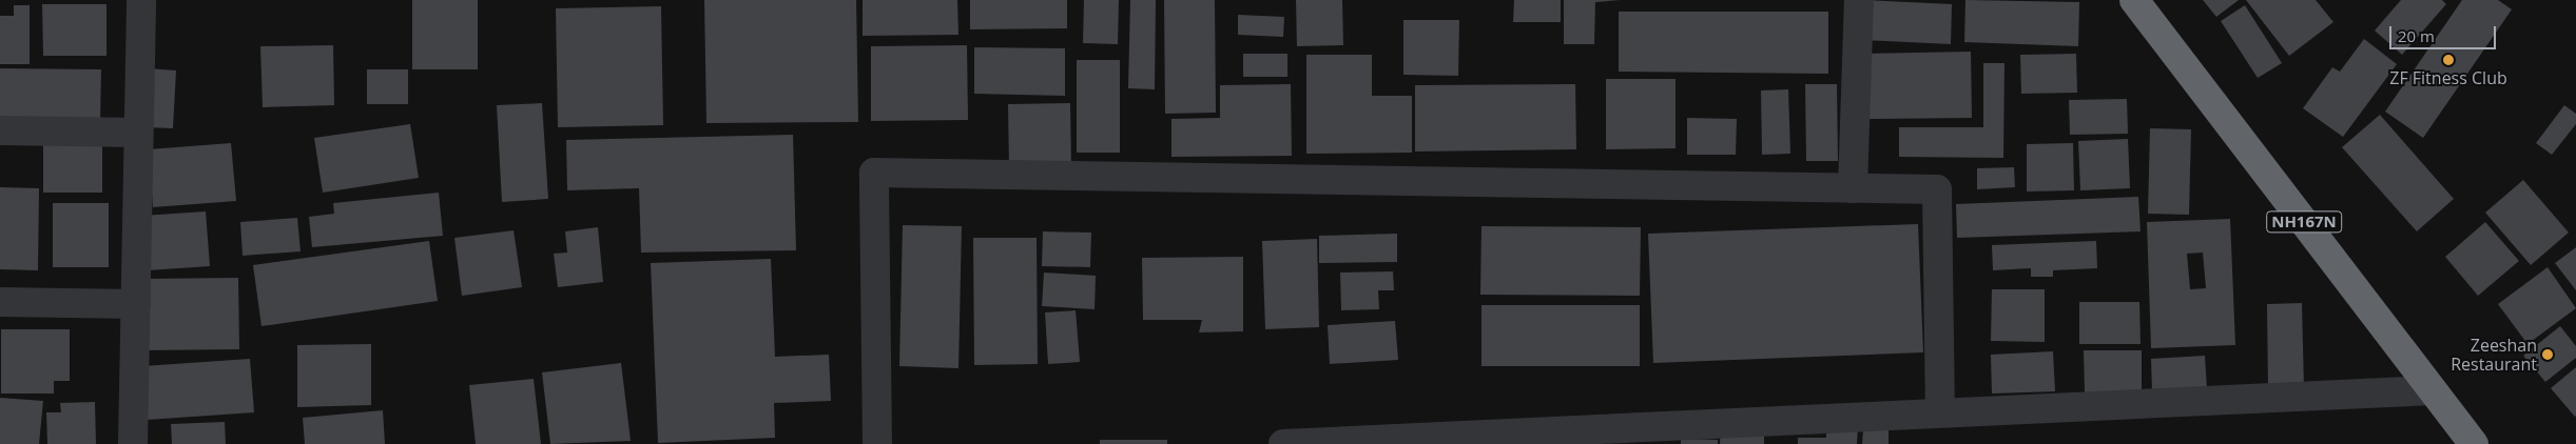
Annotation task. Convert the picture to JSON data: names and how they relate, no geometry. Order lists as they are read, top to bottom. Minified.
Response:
{"streets":{"highway":["NH167N"]},"places":["ZF Fitness Club","Zeeshan Restaurant"],"scale_bar":"20 m"}
